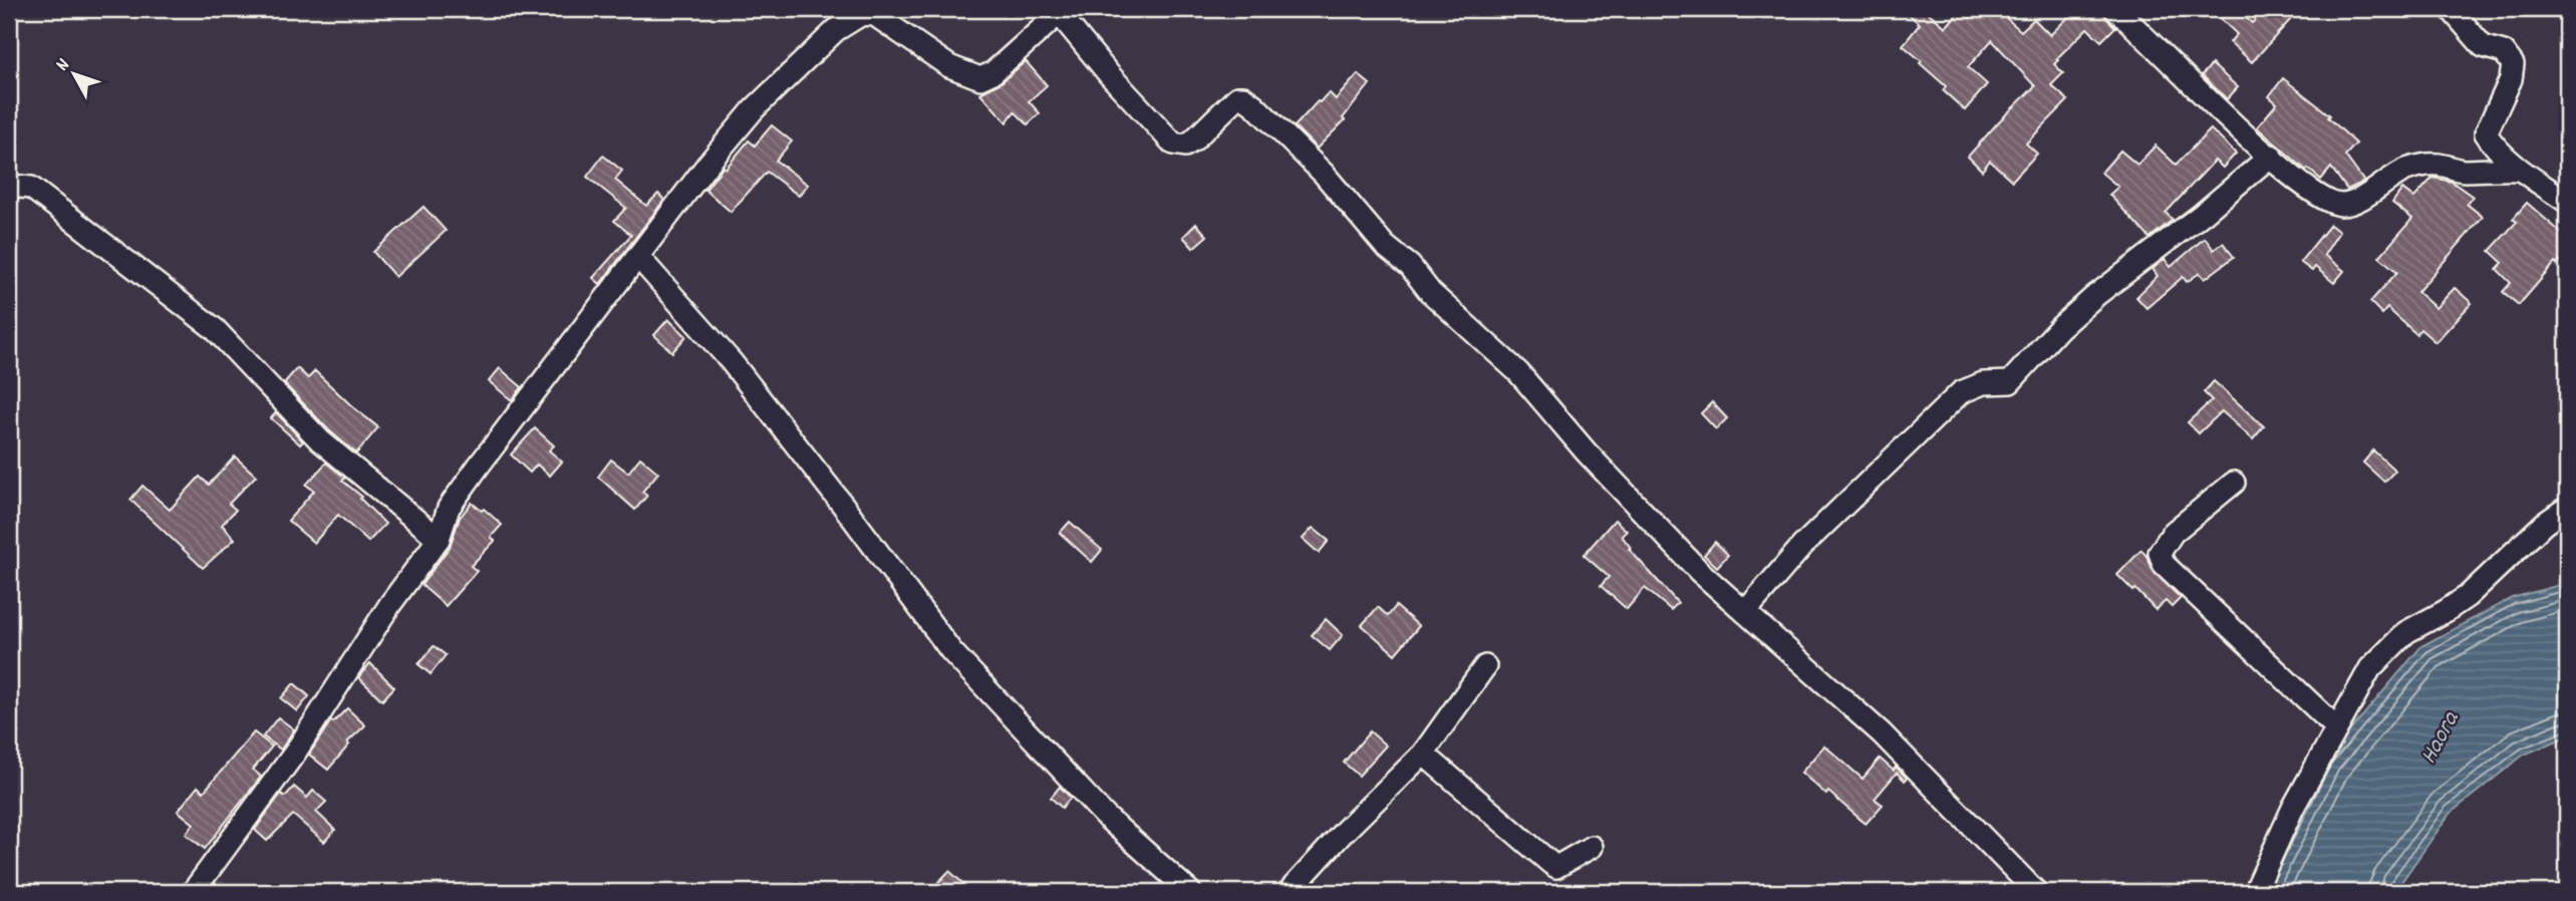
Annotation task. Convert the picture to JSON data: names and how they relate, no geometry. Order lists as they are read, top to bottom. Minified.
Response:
{"water":["Haora"],"north":"top left"}
